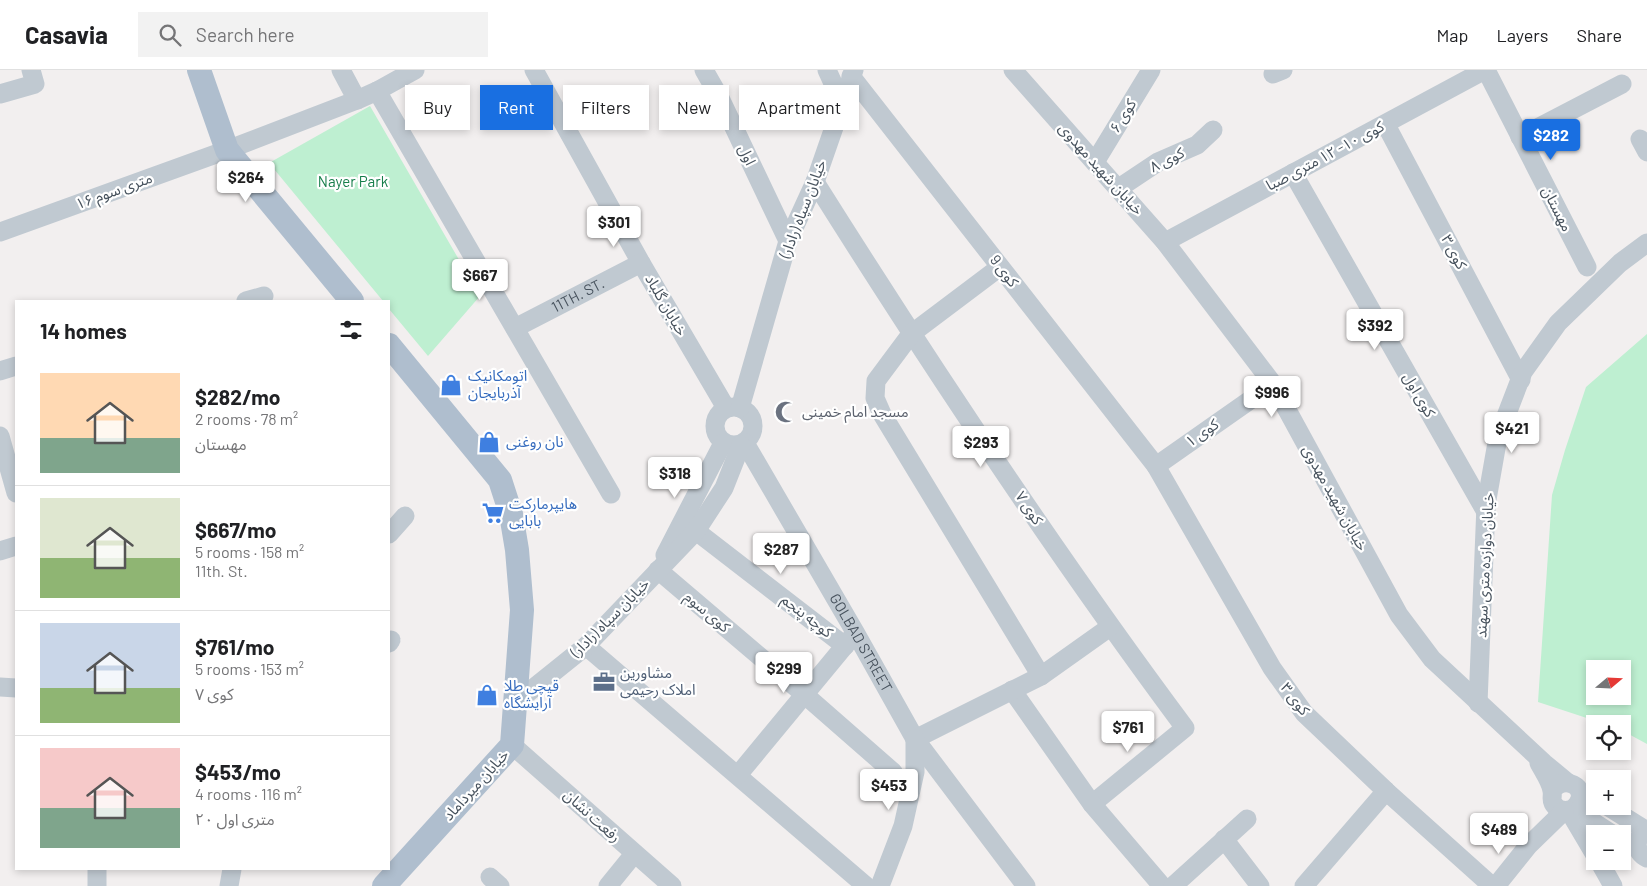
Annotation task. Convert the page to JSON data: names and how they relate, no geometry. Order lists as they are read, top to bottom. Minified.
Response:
{"streets":{"main road":["خیابان میرداماد"],"street":["کوی ۶","اول","کوی ۱۰- ۱۲ متری صبا","کوی ۸","خیابان شهید مهدوی","۱۶ متری سوم","خیابان سپاه (رادار)","مهستان","کوی ۳","کوی 9","11TH. ST.","خیابان گلباد","کوی اول","کوی ۱","کوی ۷","خیابان دوازده متری سهند","کوی سوم","کوچه پنجم","GOLBAD STREET","رفعت نشان"]},"crossings":[["کوی ۶","خیابان شهید مهدوی"],["اول","خیابان سپاه (رادار)"],["کوی ۱۰- ۱۲ متری صبا","خیابان شهید مهدوی"],["کوی ۱۰- ۱۲ متری صبا","مهستان"],["کوی ۱۰- ۱۲ متری صبا","کوی ۳"],["کوی ۱۰- ۱۲ متری صبا","کوی اول"],["کوی ۸","خیابان شهید مهدوی"],["خیابان شهید مهدوی","کوی ۱"],["خیابان شهید مهدوی","خیابان دوازده متری سهند"],["خیابان سپاه (رادار)","کوی 9"],["خیابان سپاه (رادار)","خیابان گلباد"],["خیابان سپاه (رادار)","کوی ۷"],["خیابان سپاه (رادار)","کوی سوم"],["خیابان سپاه (رادار)","کوچه پنجم"],["خیابان سپاه (رادار)","GOLBAD STREET"],["خیابان سپاه (رادار)","خیابان میرداماد"],["کوی ۳","کوی 9"],["کوی ۳","کوی ۱"],["کوی ۳","خیابان دوازده متری سهند"],["کوی 9","کوی ۱"],["11TH. ST.","خیابان گلباد"],["خیابان گلباد","GOLBAD STREET"],["کوی اول","خیابان دوازده متری سهند"],["کوچه پنجم","GOLBAD STREET"],["خیابان میرداماد","رفعت نشان"]],"parks":["Nayer Park"],"places":{"shop":["اتومکانیک آذربایجان","نان روغنی","قیچی طلا آرایشگاه"],"mosque":["مسجد امام خمینی"],"supermarket":["هایپرمارکت بابایی"],"office":["مشاورین املاک رحیمی"]},"north":"right","page":{"header":"Casavia","search":"Search here","nav":["Map","Layers","Share"],"chip":["Buy","Rent","Filters","New","Apartment"],"price":["$282","$264","$301","$667","$392","$996","$421","$293","$318","$287","$299","$761","$453","$489"],"heading":"14 homes","list":[{"name":"$282/mo","note":"2 rooms · 78 m² · مهستان"},{"name":"$667/mo","note":"5 rooms · 158 m² · 11th. St."},{"name":"$761/mo","note":"5 rooms · 153 m² · کوی ۷"},{"name":"$453/mo","note":"4 rooms · 116 m² · ۲۰ متری اول"}],"map_buttons":["+","−"]}}
